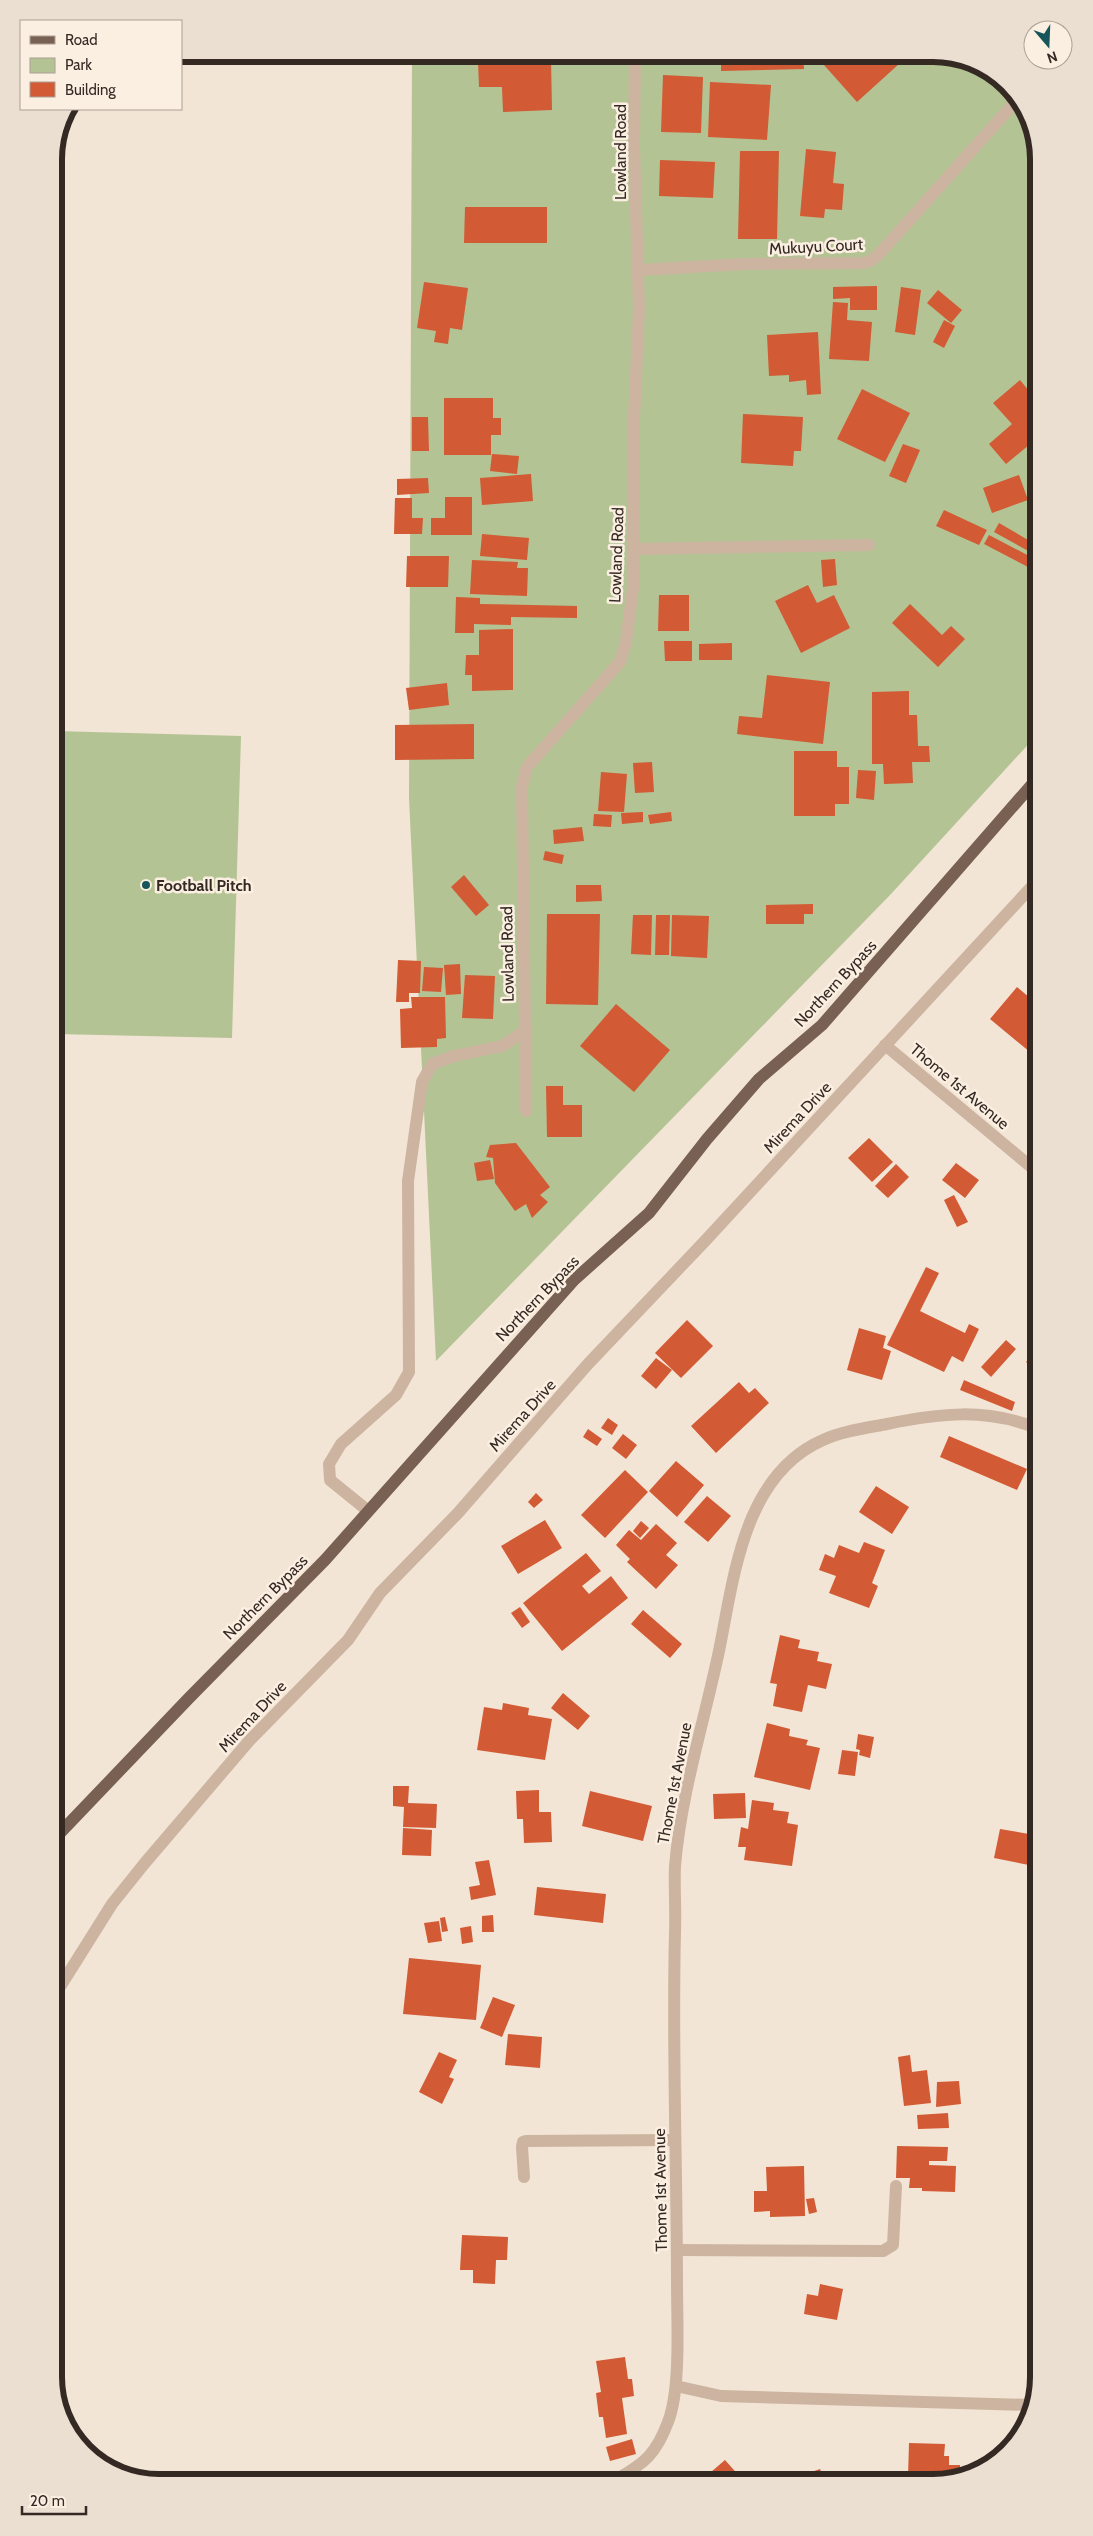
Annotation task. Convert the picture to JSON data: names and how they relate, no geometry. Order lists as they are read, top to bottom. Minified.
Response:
{"streets":{"main road":["Northern Bypass"],"street":["Lowland Road","Mukuyu Court","Thome 1st Avenue","Mirema Drive"]},"crossings":[["Lowland Road","Mukuyu Court"],["Thome 1st Avenue","Mirema Drive"]],"places":["Football Pitch"],"legend":["Road","Park","Building"],"scale_bar":"20 m","north":"bottom"}
